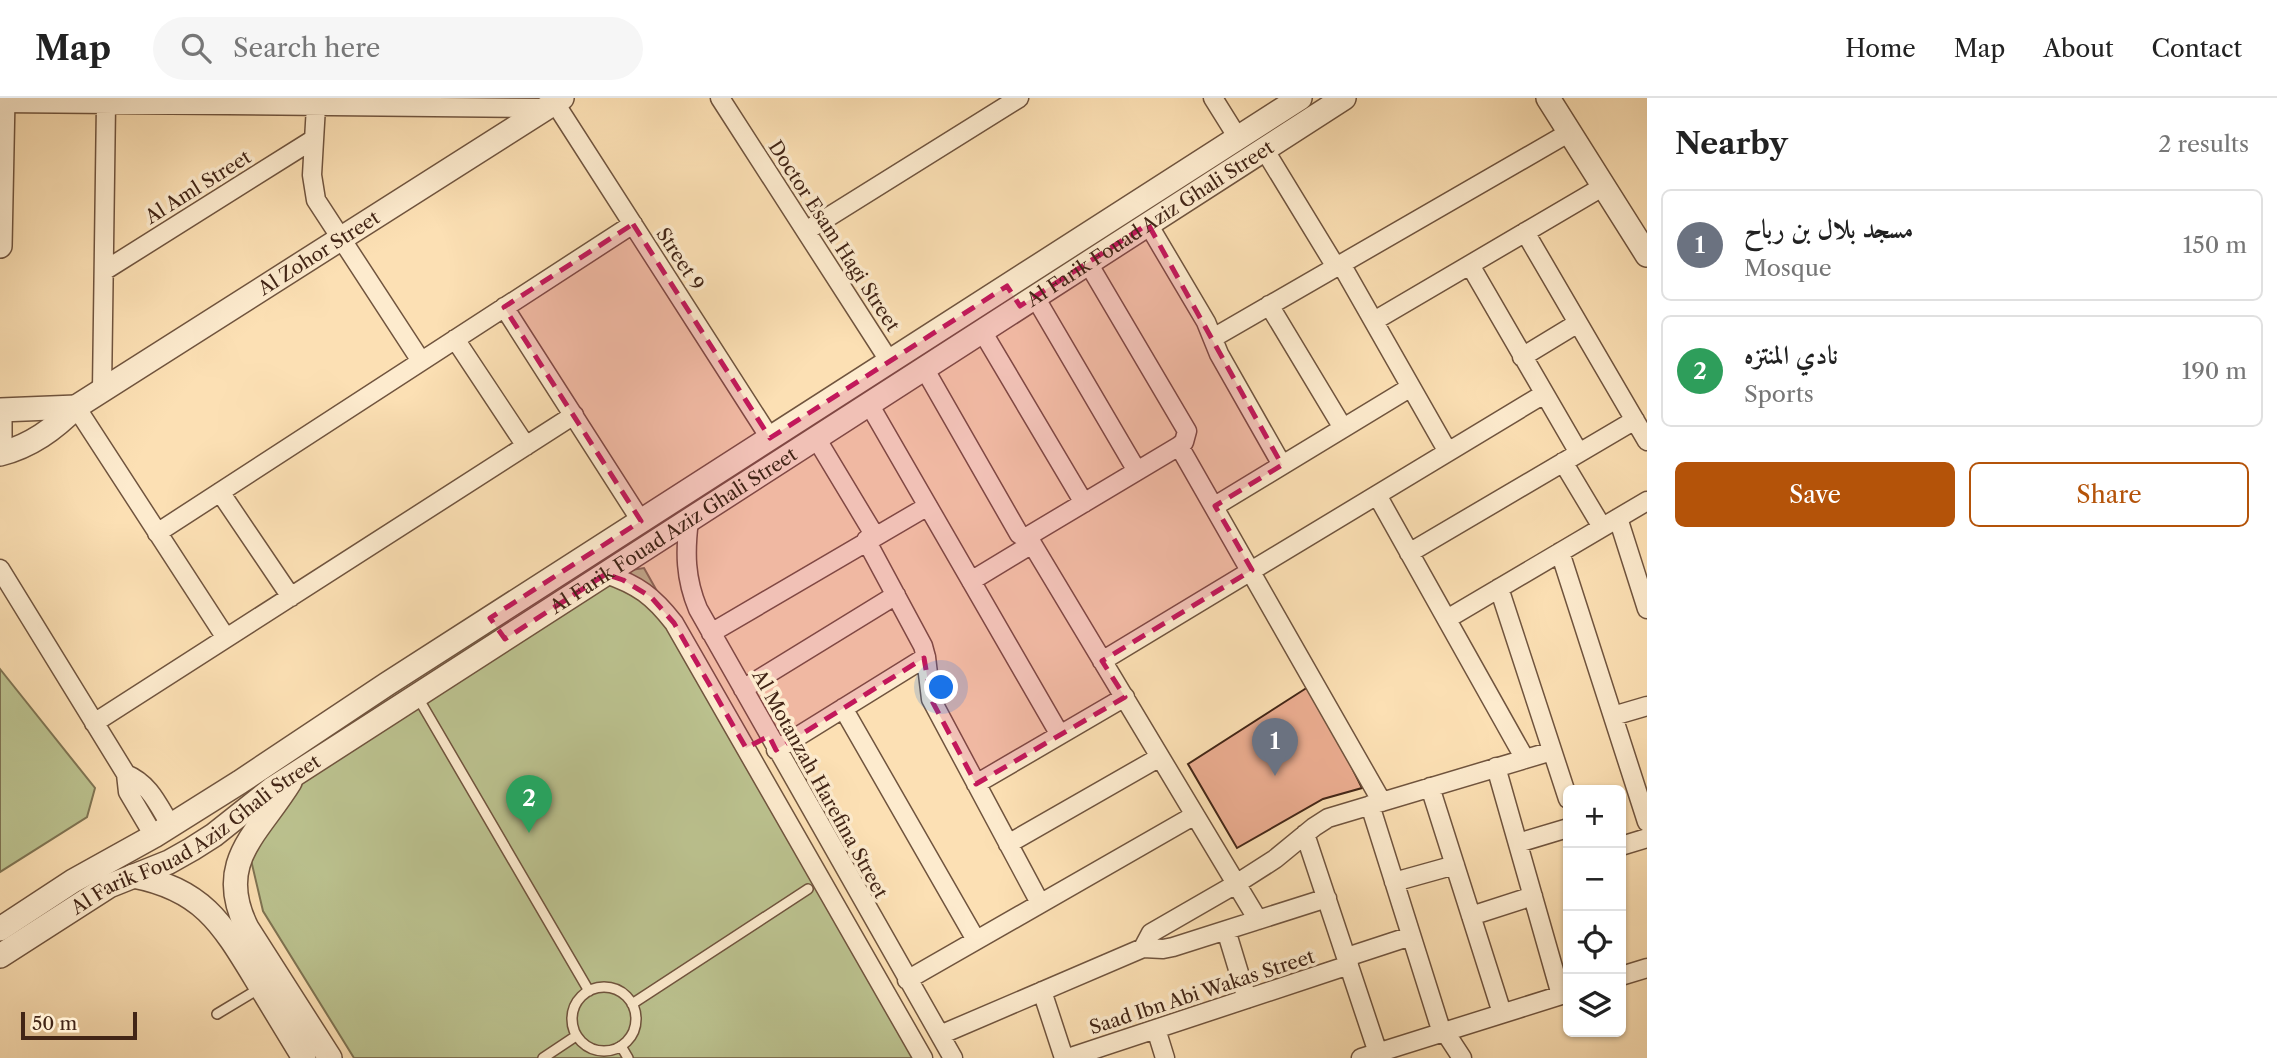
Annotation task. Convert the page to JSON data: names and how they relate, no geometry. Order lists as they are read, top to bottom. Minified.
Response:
{"streets":{"street":["Al Aml Street","Al Farik Fouad Aziz Ghali Street","Doctor Esam Hagi Street","Al Zohor Street","Street 9","Al Motanzah Harefina Street","Saad Ibn Abi Wakas Street"]},"crossings":[["Al Farik Fouad Aziz Ghali Street","Doctor Esam Hagi Street"],["Al Farik Fouad Aziz Ghali Street","Street 9"],["Al Farik Fouad Aziz Ghali Street","Al Motanzah Harefina Street"],["Al Zohor Street","Street 9"]],"scale_bar":"50 m","page":{"header":"Map","search":"Search here","nav":["Home","Map","About","Contact"],"heading":["Nearby","2 results"],"list":[{"mark":"1","name":"مسجد بلال بن رباح","note":"Mosque","value":"150 m"},{"mark":"2","name":"نادي المنتزه","note":"Sports","value":"190 m"}],"buttons":["Save","Share"],"pins":["1","2"],"map_buttons":["+","−"],"scale":"50 m"}}
